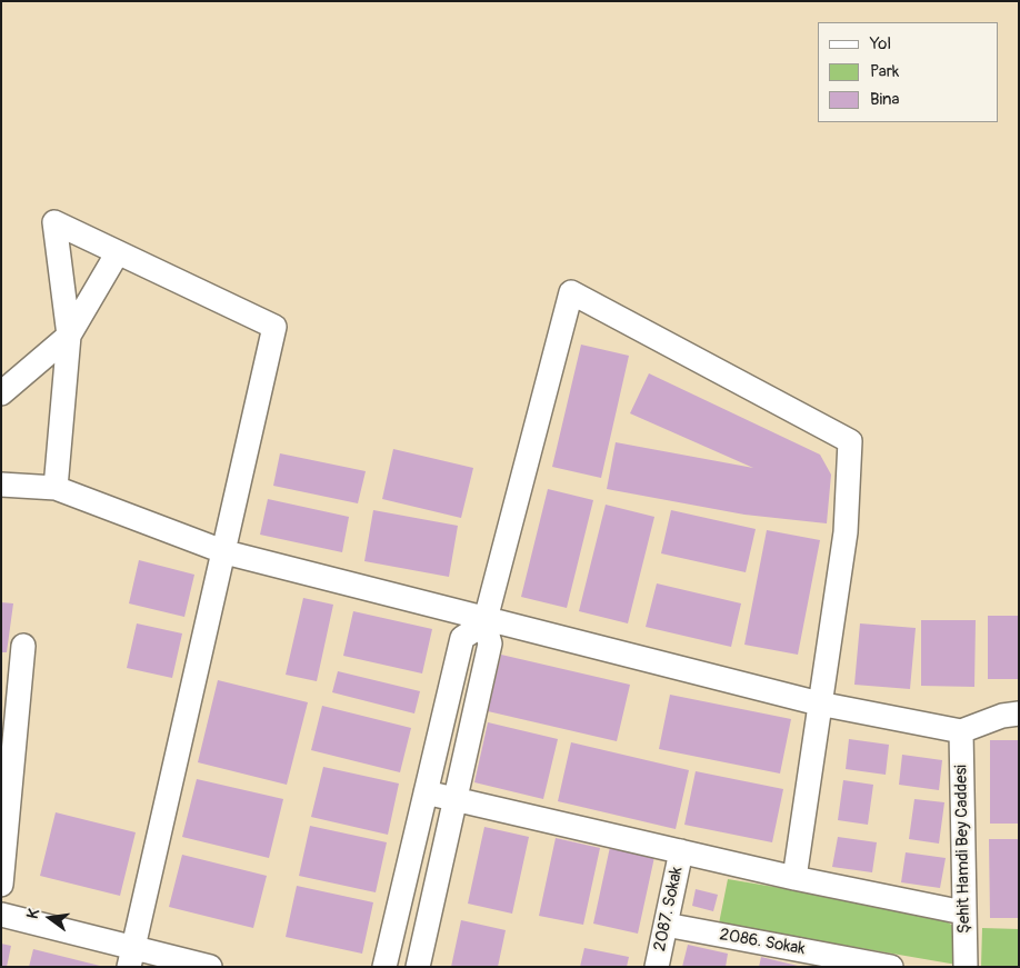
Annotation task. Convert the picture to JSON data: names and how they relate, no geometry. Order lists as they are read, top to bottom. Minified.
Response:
{"streets":{"street":["Şehit Hamdi Bey Caddesi","2087. Sokak","2086. Sokak"]},"crossings":[["2087. Sokak","2086. Sokak"]],"legend":["Yol","Park","Bina"],"north":"left"}
